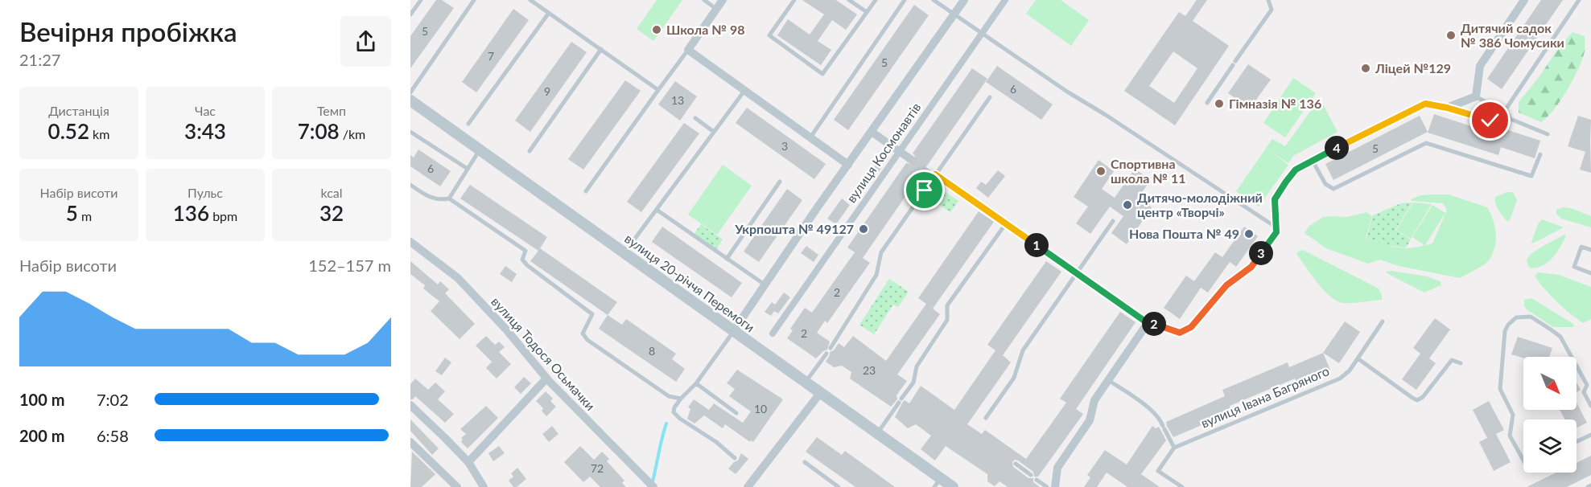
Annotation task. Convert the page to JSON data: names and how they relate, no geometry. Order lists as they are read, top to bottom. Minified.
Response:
{"streets":{"street":["вулиця Космонавтів","вулиця 20-річчя Перемоги","вулиця Тодося Осьмачки"],"lane":["вулиця Івана Багряного"]},"crossings":[["вулиця Космонавтів","вулиця 20-річчя Перемоги"]],"places":["Школа № 98","Дитячий садок № 386 Чомусики","Ліцей №129","Гімназія № 136","Спортивна школа № 11","Дитячо-молодіжний центр «Творчі»","Укрпошта № 49127","Нова Пошта № 49"],"house_numbers":["5","7","5","6","9","13","3","5","6","2","2","8","23","10","72"],"north":"bottom right","page":{"heading":["Вечірня пробіжка","21:27"],"stats":[["Дистанція","0.52 km"],["Час","3:43"],["Темп","7:08 /km"],["Набір висоти","5 m"],["Пульс","136 bpm"],["kcal","32"]],"pins":["4","1","3","2"],"chart":["Набір висоти","152–157 m"],"list":[{"name":"100 m","note":"7:02"},{"name":"200 m","note":"6:58"}]}}
